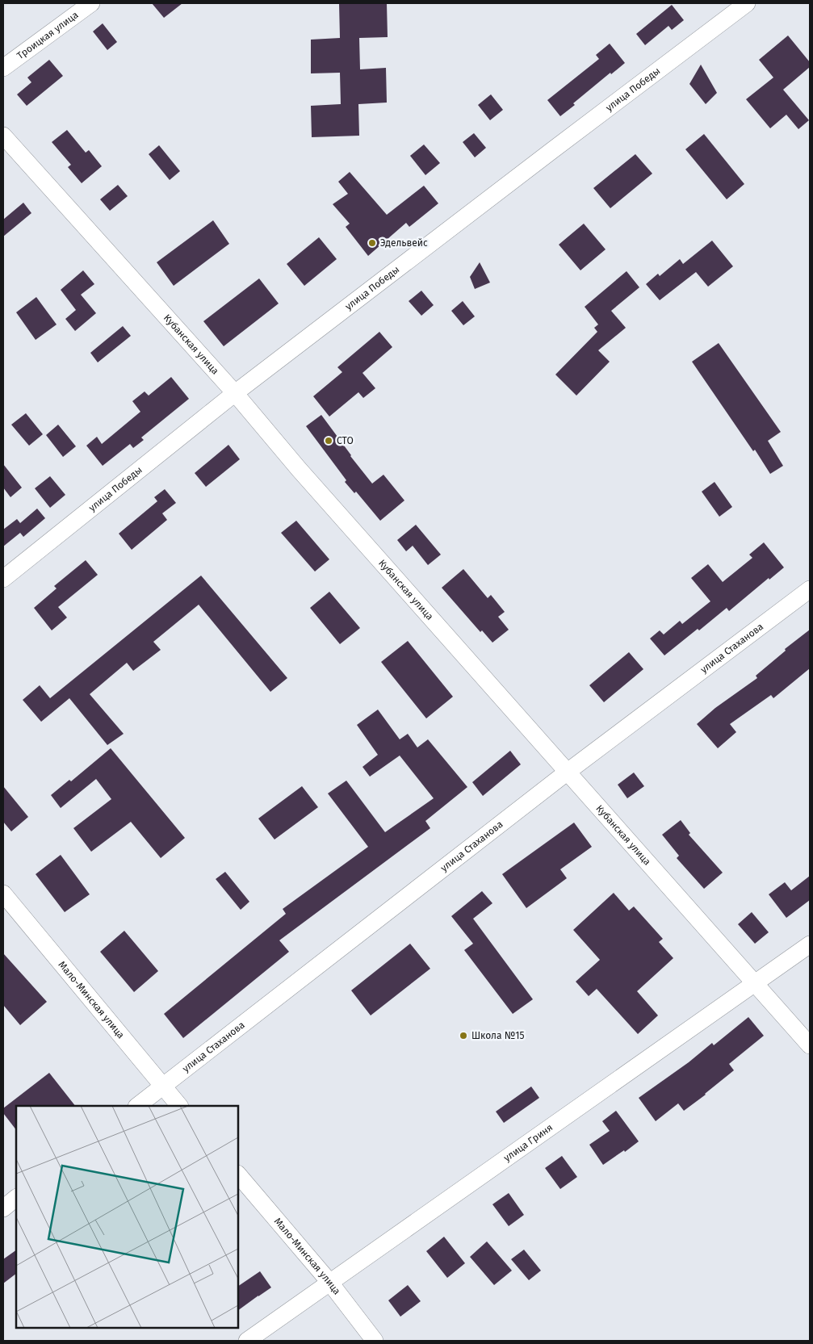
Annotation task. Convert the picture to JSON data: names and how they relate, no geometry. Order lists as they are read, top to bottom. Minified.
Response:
{"streets":{"street":["Троицкая улица","улица Победы","Кубанская улица","улица Стаханова","Мало-Минская улица","улица Гриня"]},"crossings":[["улица Победы","Кубанская улица"],["Кубанская улица","улица Стаханова"],["Кубанская улица","улица Гриня"],["улица Стаханова","Мало-Минская улица"],["Мало-Минская улица","улица Гриня"]],"places":["Эдельвейс","СТО","Школа №15"]}
